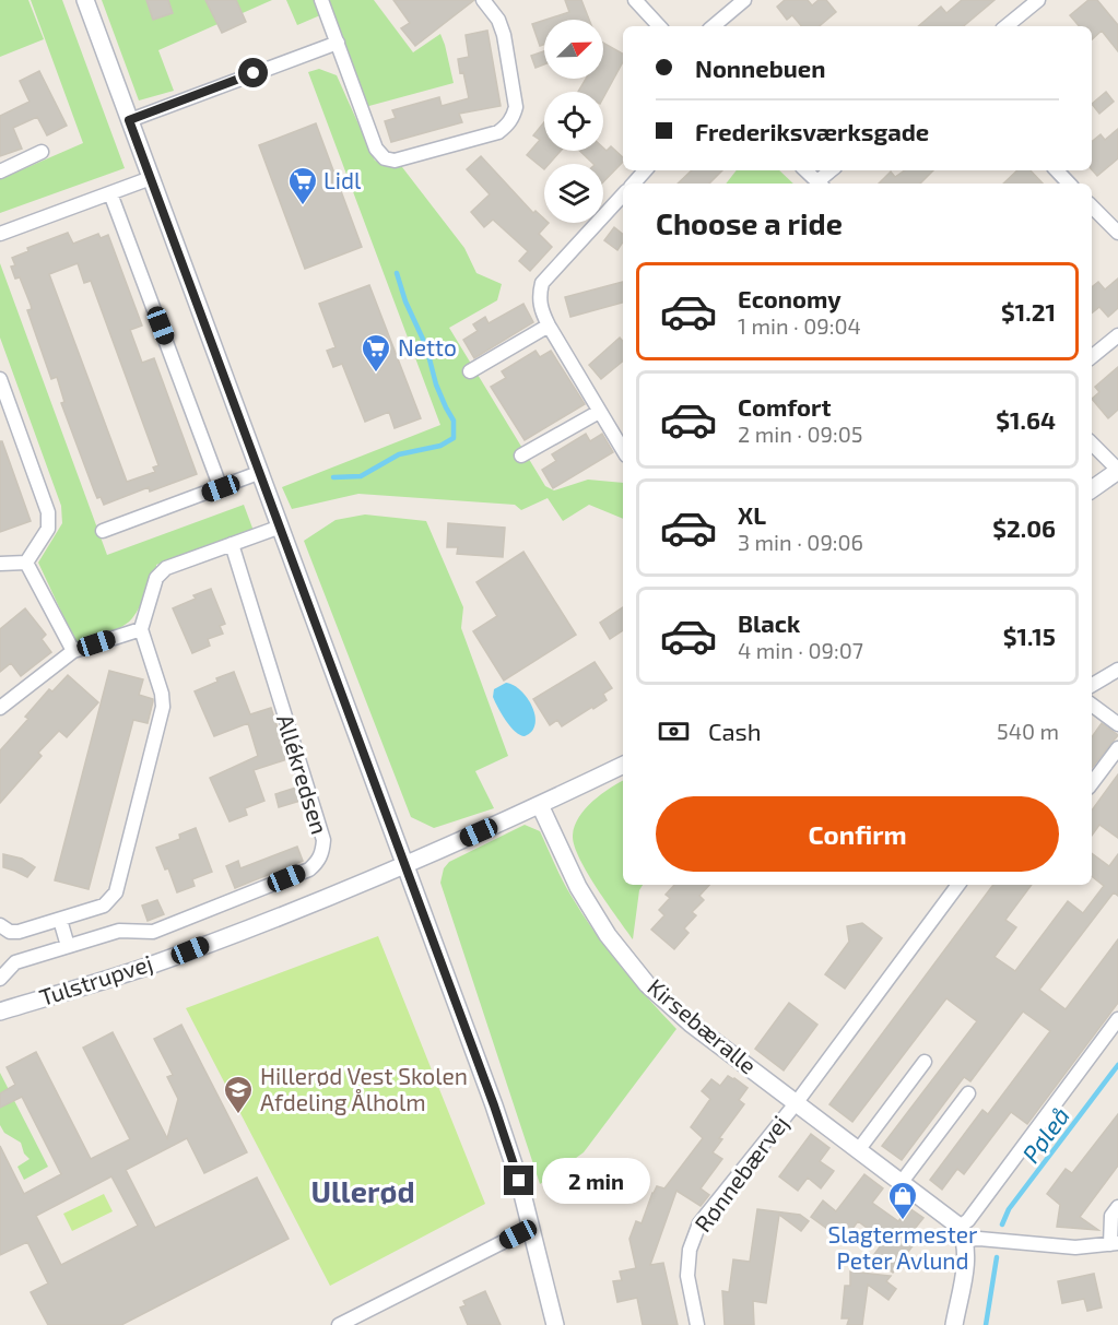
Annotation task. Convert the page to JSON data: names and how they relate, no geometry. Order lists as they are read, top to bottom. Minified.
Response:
{"streets":{"street":["Allékredsen","Tulstrupvej","Kirsebæralle","Rønnebærvej"]},"crossings":[["Tulstrupvej","Kirsebæralle"],["Kirsebæralle","Rønnebærvej"]],"districts":["Ullerød"],"water":["Pøleå"],"places":{"supermarket":["Lidl","Netto"],"school or university":["Hillerød Vest Skolen Afdeling Ålholm"],"shop":["Slagtermester Peter Avlund"]},"north":"top right","page":{"banner":["Nonnebuen","Frederiksværksgade"],"heading":"Choose a ride","list":[{"name":"Economy","note":"1 min · 09:04","value":"$1.21"},{"name":"Comfort","note":"2 min · 09:05","value":"$1.64"},{"name":"XL","note":"3 min · 09:06","value":"$2.06"},{"name":"Black","note":"4 min · 09:07","value":"$1.15"}],"pay":["Cash","540 m"],"buttons":"Confirm","bubble":"2 min"}}
